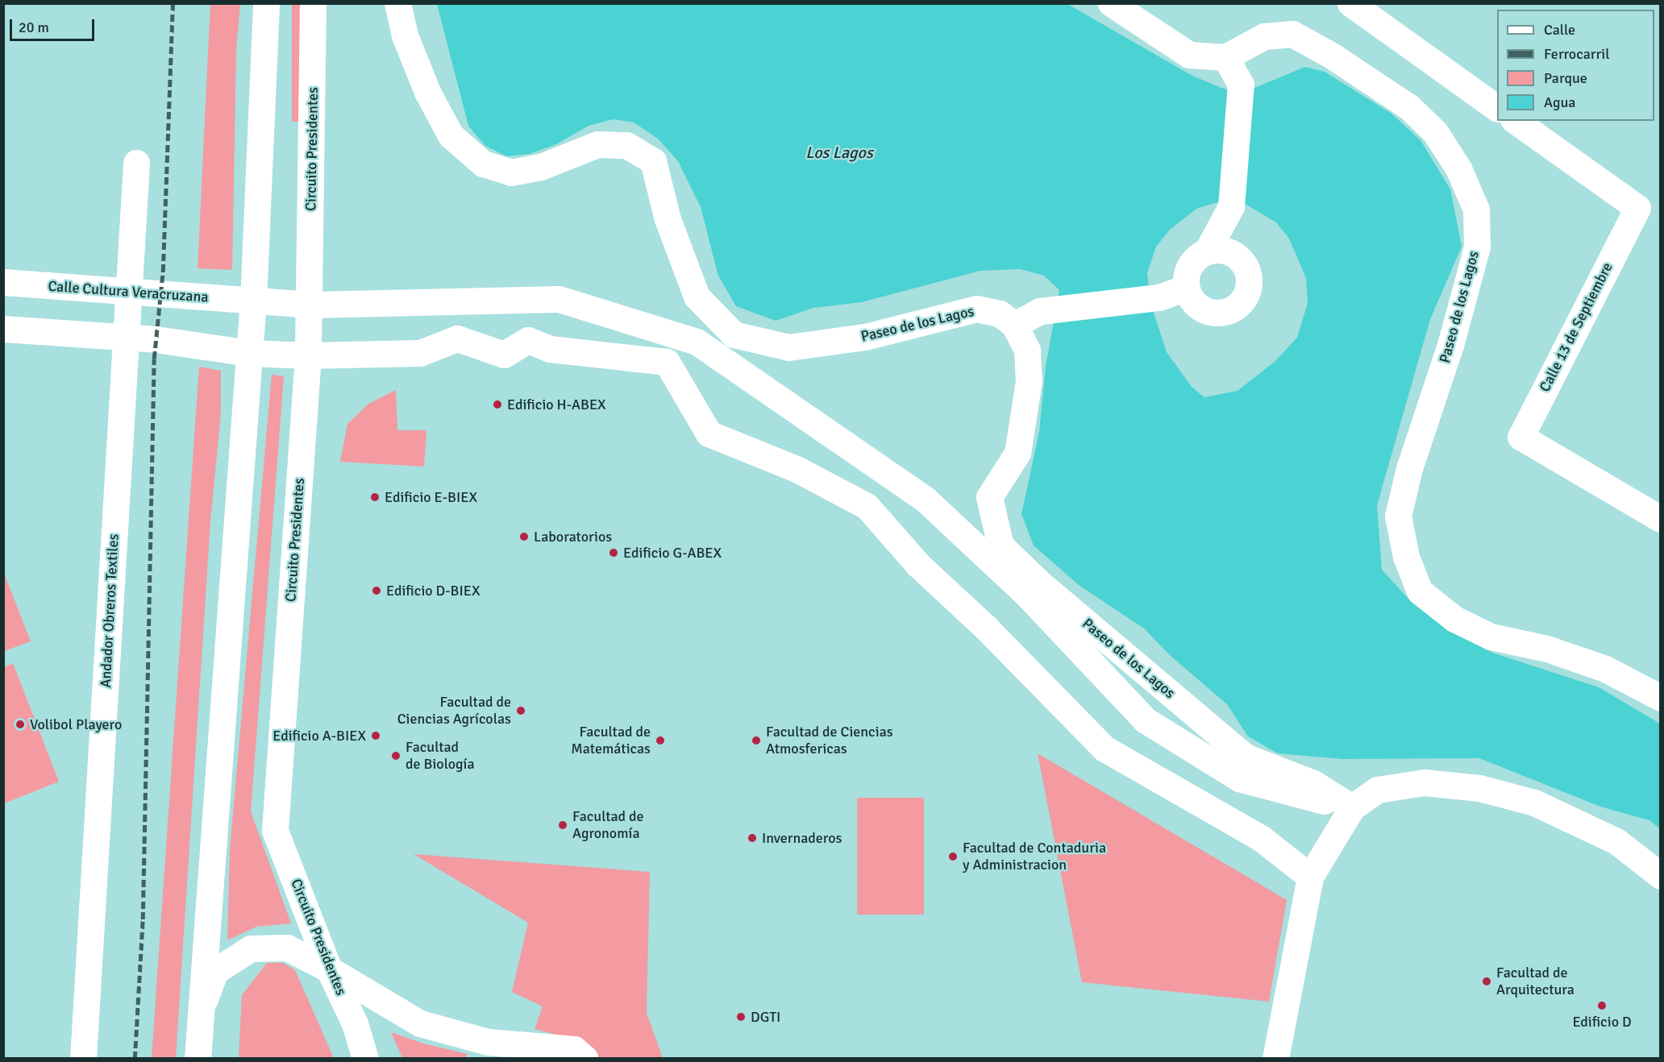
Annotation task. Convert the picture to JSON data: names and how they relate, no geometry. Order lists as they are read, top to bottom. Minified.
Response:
{"streets":{"street":["Circuito Presidentes","Calle Cultura Veracruzana","Paseo de los Lagos","Calle 13 de Septiembre","Andador Obreros Textiles"]},"crossings":[["Circuito Presidentes","Calle Cultura Veracruzana"],["Calle Cultura Veracruzana","Paseo de los Lagos"],["Calle Cultura Veracruzana","Andador Obreros Textiles"]],"water":["Los Lagos"],"places":["Edificio H-ABEX","Edificio E-BIEX","Laboratorios","Edificio G-ABEX","Edificio D-BIEX","Facultad de Ciencias Agrícolas","Volibol Playero","Edificio A-BIEX","Facultad de Matemáticas","Facultad de Ciencias Atmosfericas","Facultad de Biología","Facultad de Agronomía","Invernaderos","Facultad de Contaduria y Administracion","Facultad de Arquitectura","Edificio D","DGTI"],"legend":["Calle","Ferrocarril","Parque","Agua"],"scale_bar":"20 m"}
